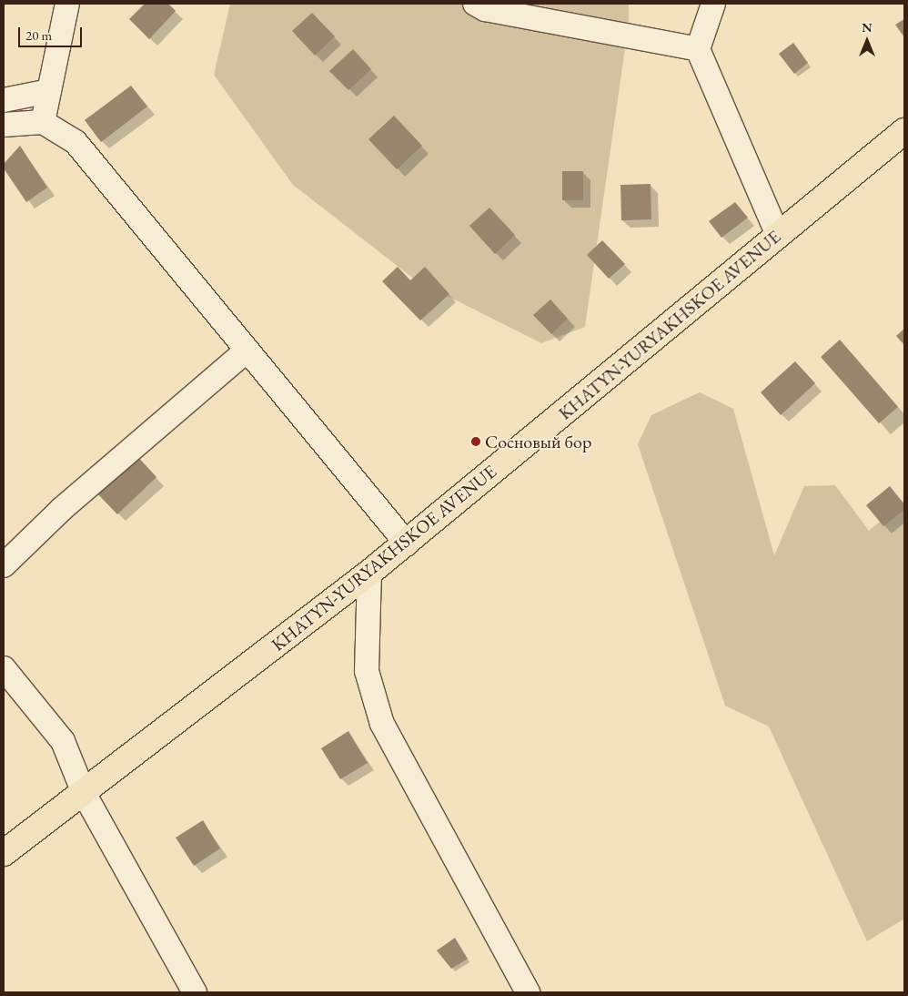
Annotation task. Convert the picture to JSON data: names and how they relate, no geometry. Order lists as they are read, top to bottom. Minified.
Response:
{"streets":{"main road":["KHATYN-YURYAKHSKOE AVENUE"]},"places":["Сосновый бор"],"scale_bar":"20 m","north":"top"}
